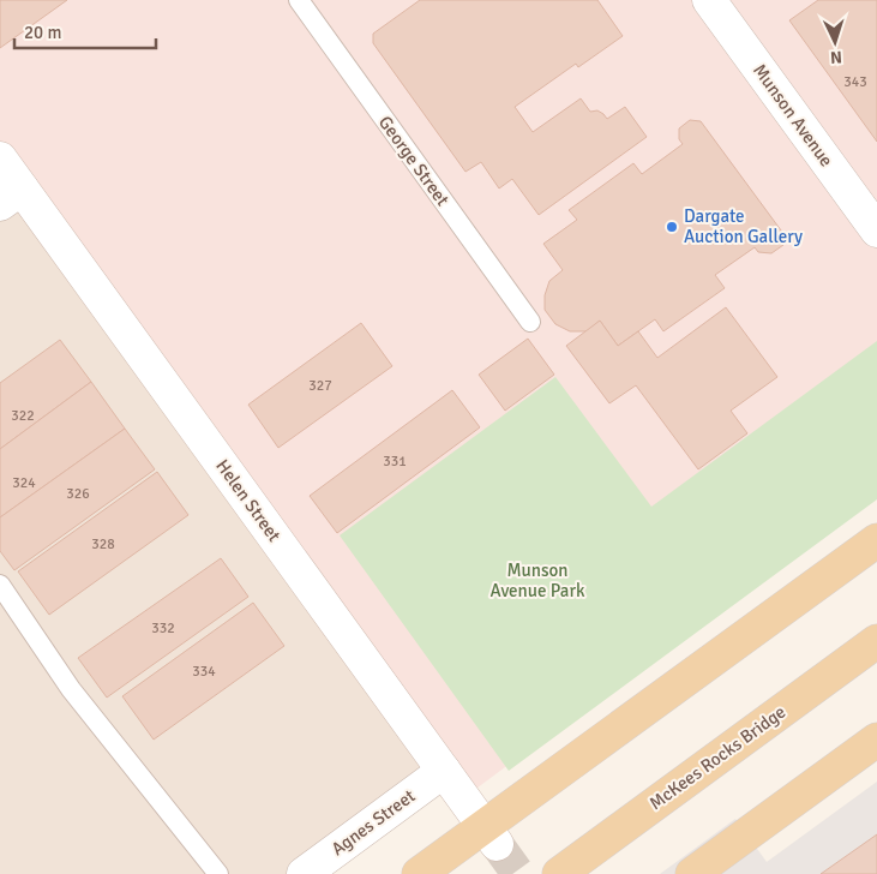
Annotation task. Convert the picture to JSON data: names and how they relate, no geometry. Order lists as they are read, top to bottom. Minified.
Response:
{"streets":{"main road":["McKees Rocks Bridge"],"street":["Munson Avenue","Helen Street","Agnes Street"],"lane":["George Street"]},"crossings":[["Helen Street","Agnes Street"]],"parks":["Munson Avenue Park"],"places":["Dargate Auction Gallery"],"house_numbers":["343","327","322","331","324","326","328","332","334"],"scale_bar":"20 m","north":"bottom"}
